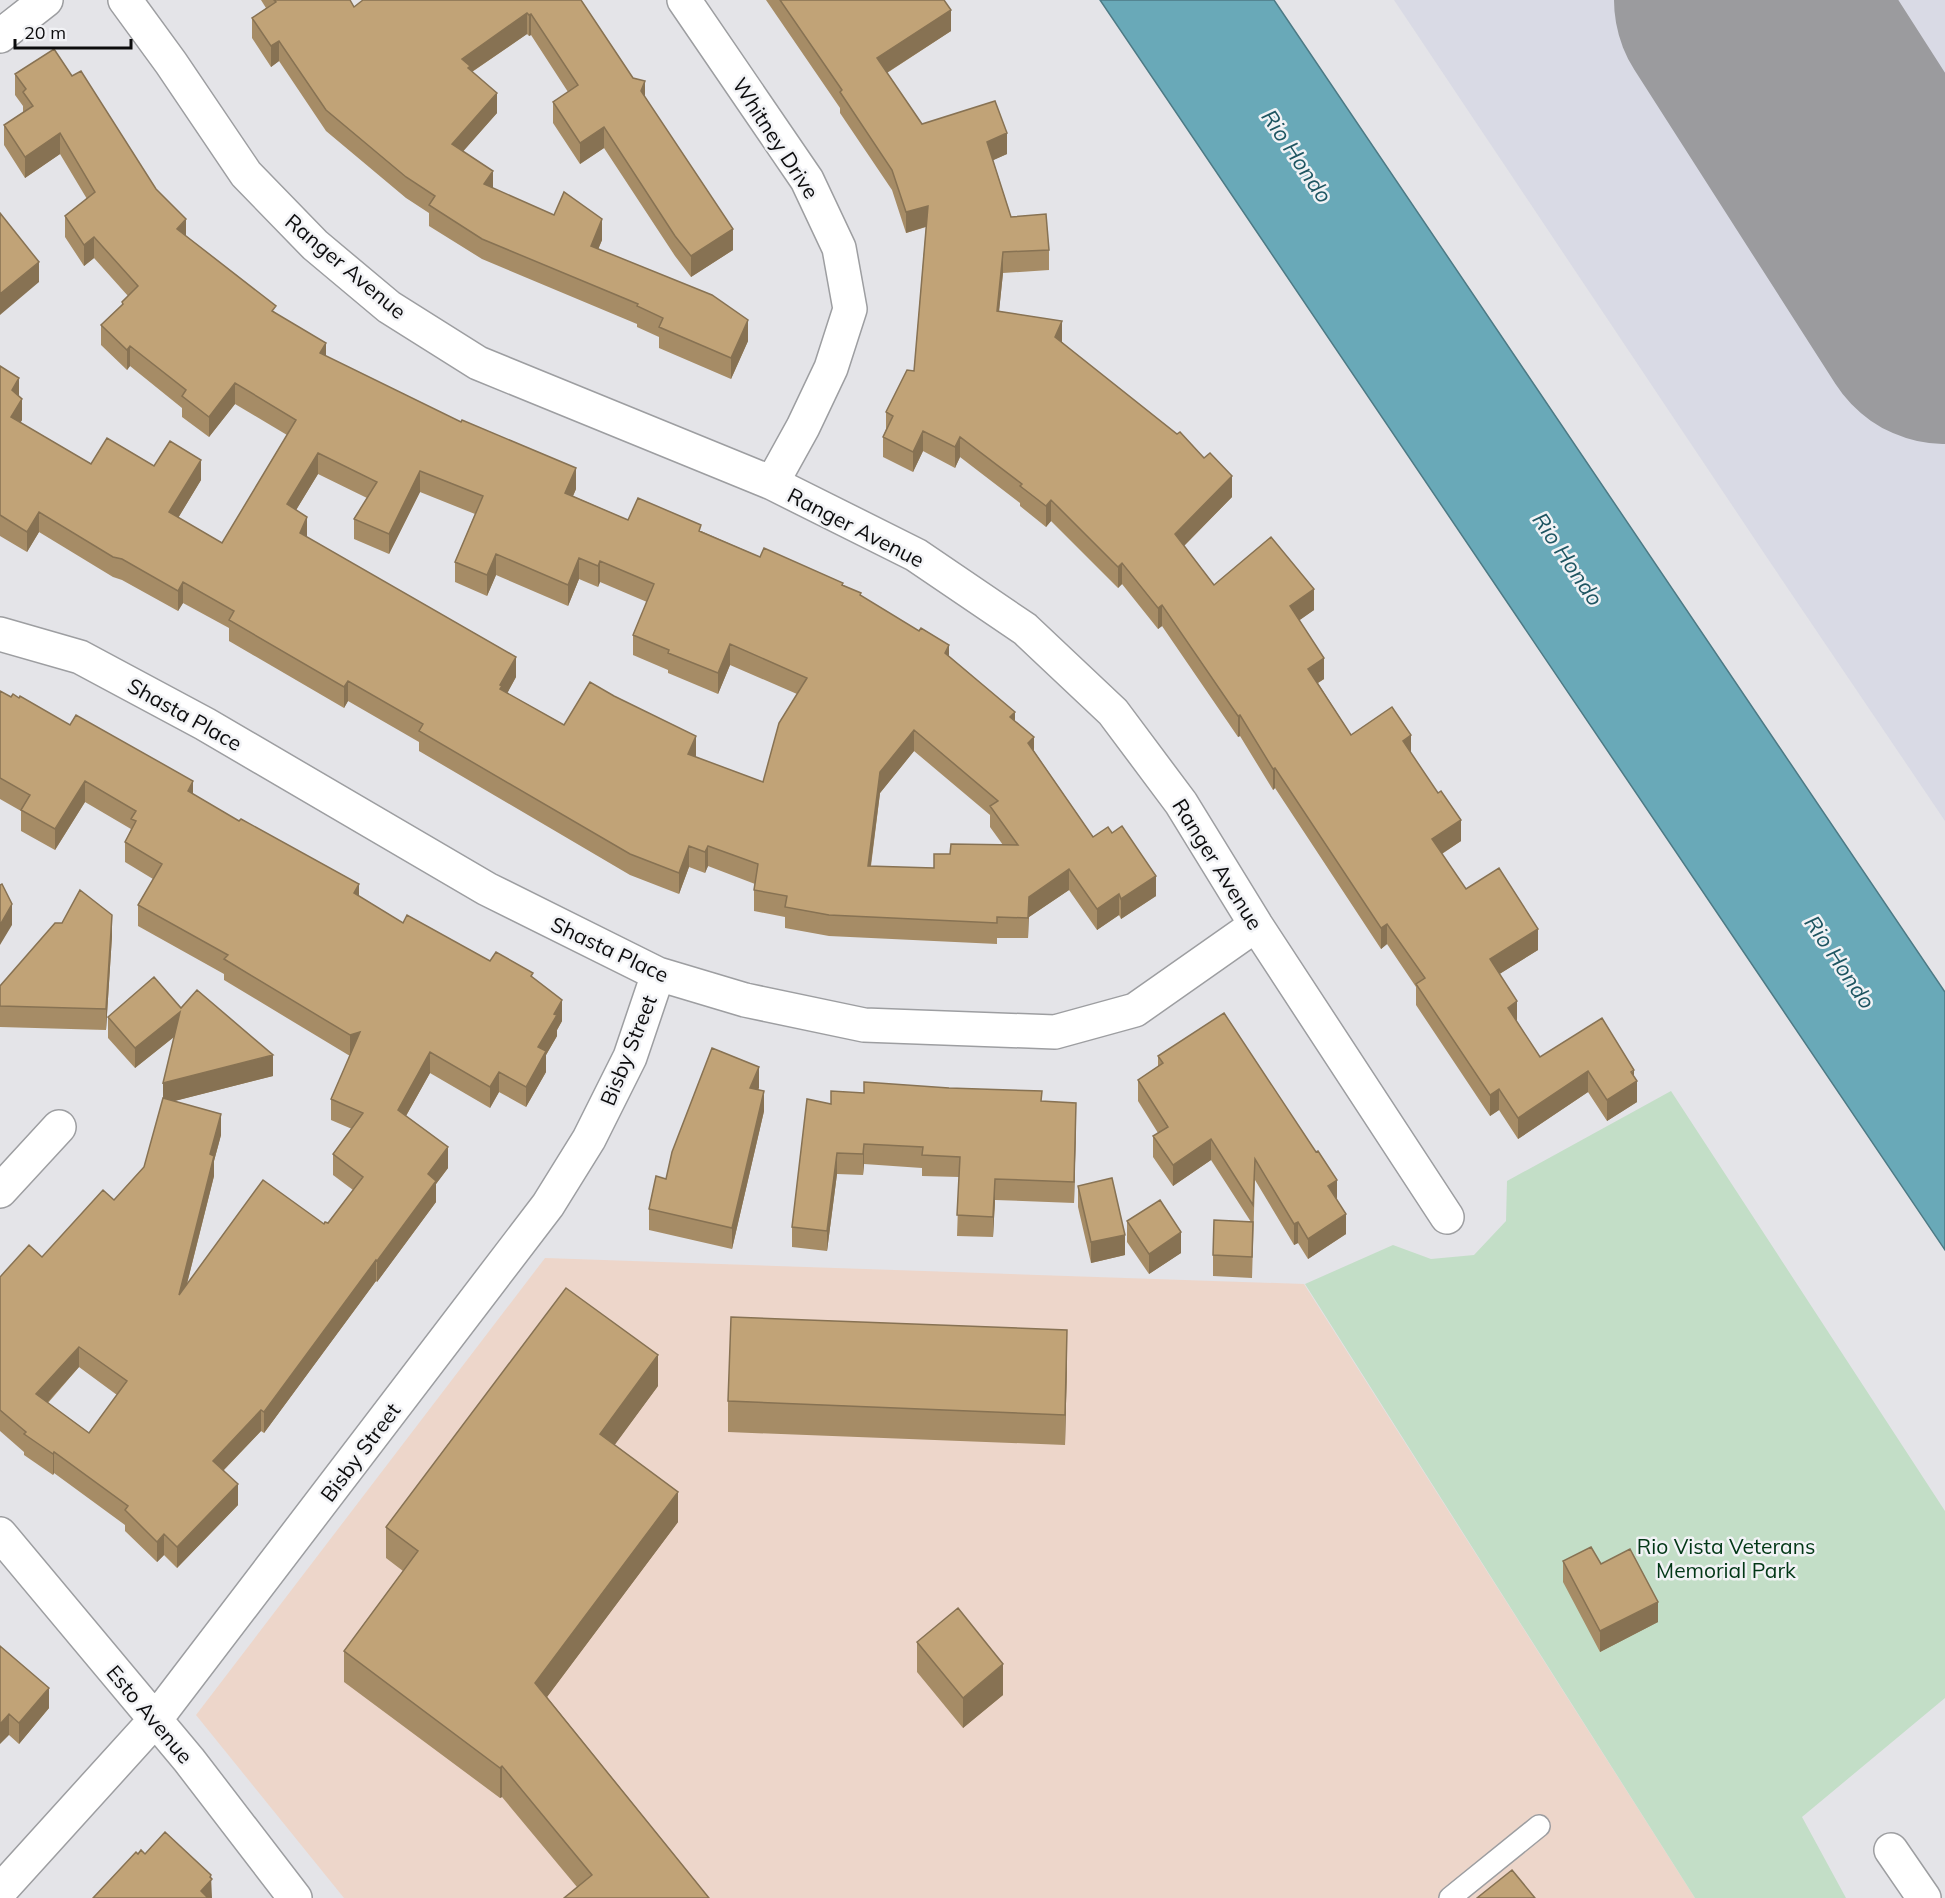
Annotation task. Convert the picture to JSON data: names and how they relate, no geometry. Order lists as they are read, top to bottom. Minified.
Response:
{"streets":{"street":["Whitney Drive","Ranger Avenue","Shasta Place","Bisby Street","Esto Avenue"]},"crossings":[["Whitney Drive","Ranger Avenue"],["Ranger Avenue","Shasta Place"],["Shasta Place","Bisby Street"],["Bisby Street","Esto Avenue"]],"water":["Rio Hondo"],"parks":["Rio Vista Veterans Memorial Park"],"scale_bar":"20 m"}
